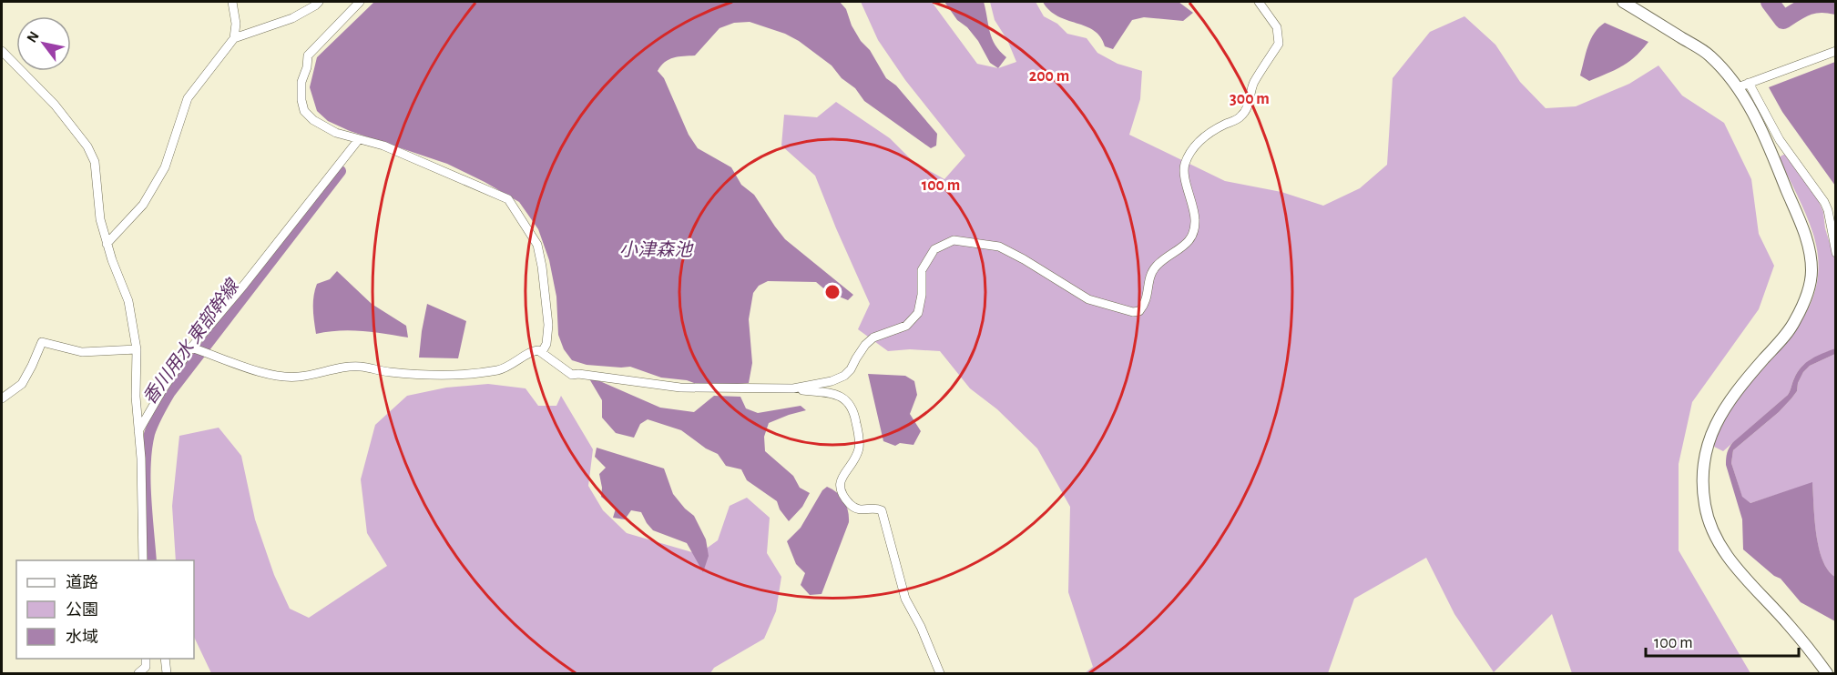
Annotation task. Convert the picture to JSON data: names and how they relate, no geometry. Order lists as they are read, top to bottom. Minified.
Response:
{"water":["小津森池","香川用水 東部幹線"],"legend":["道路","公園","水域"],"scale_bar":"100 m","north":"top left","rings":["200 m","300 m","100 m"]}
